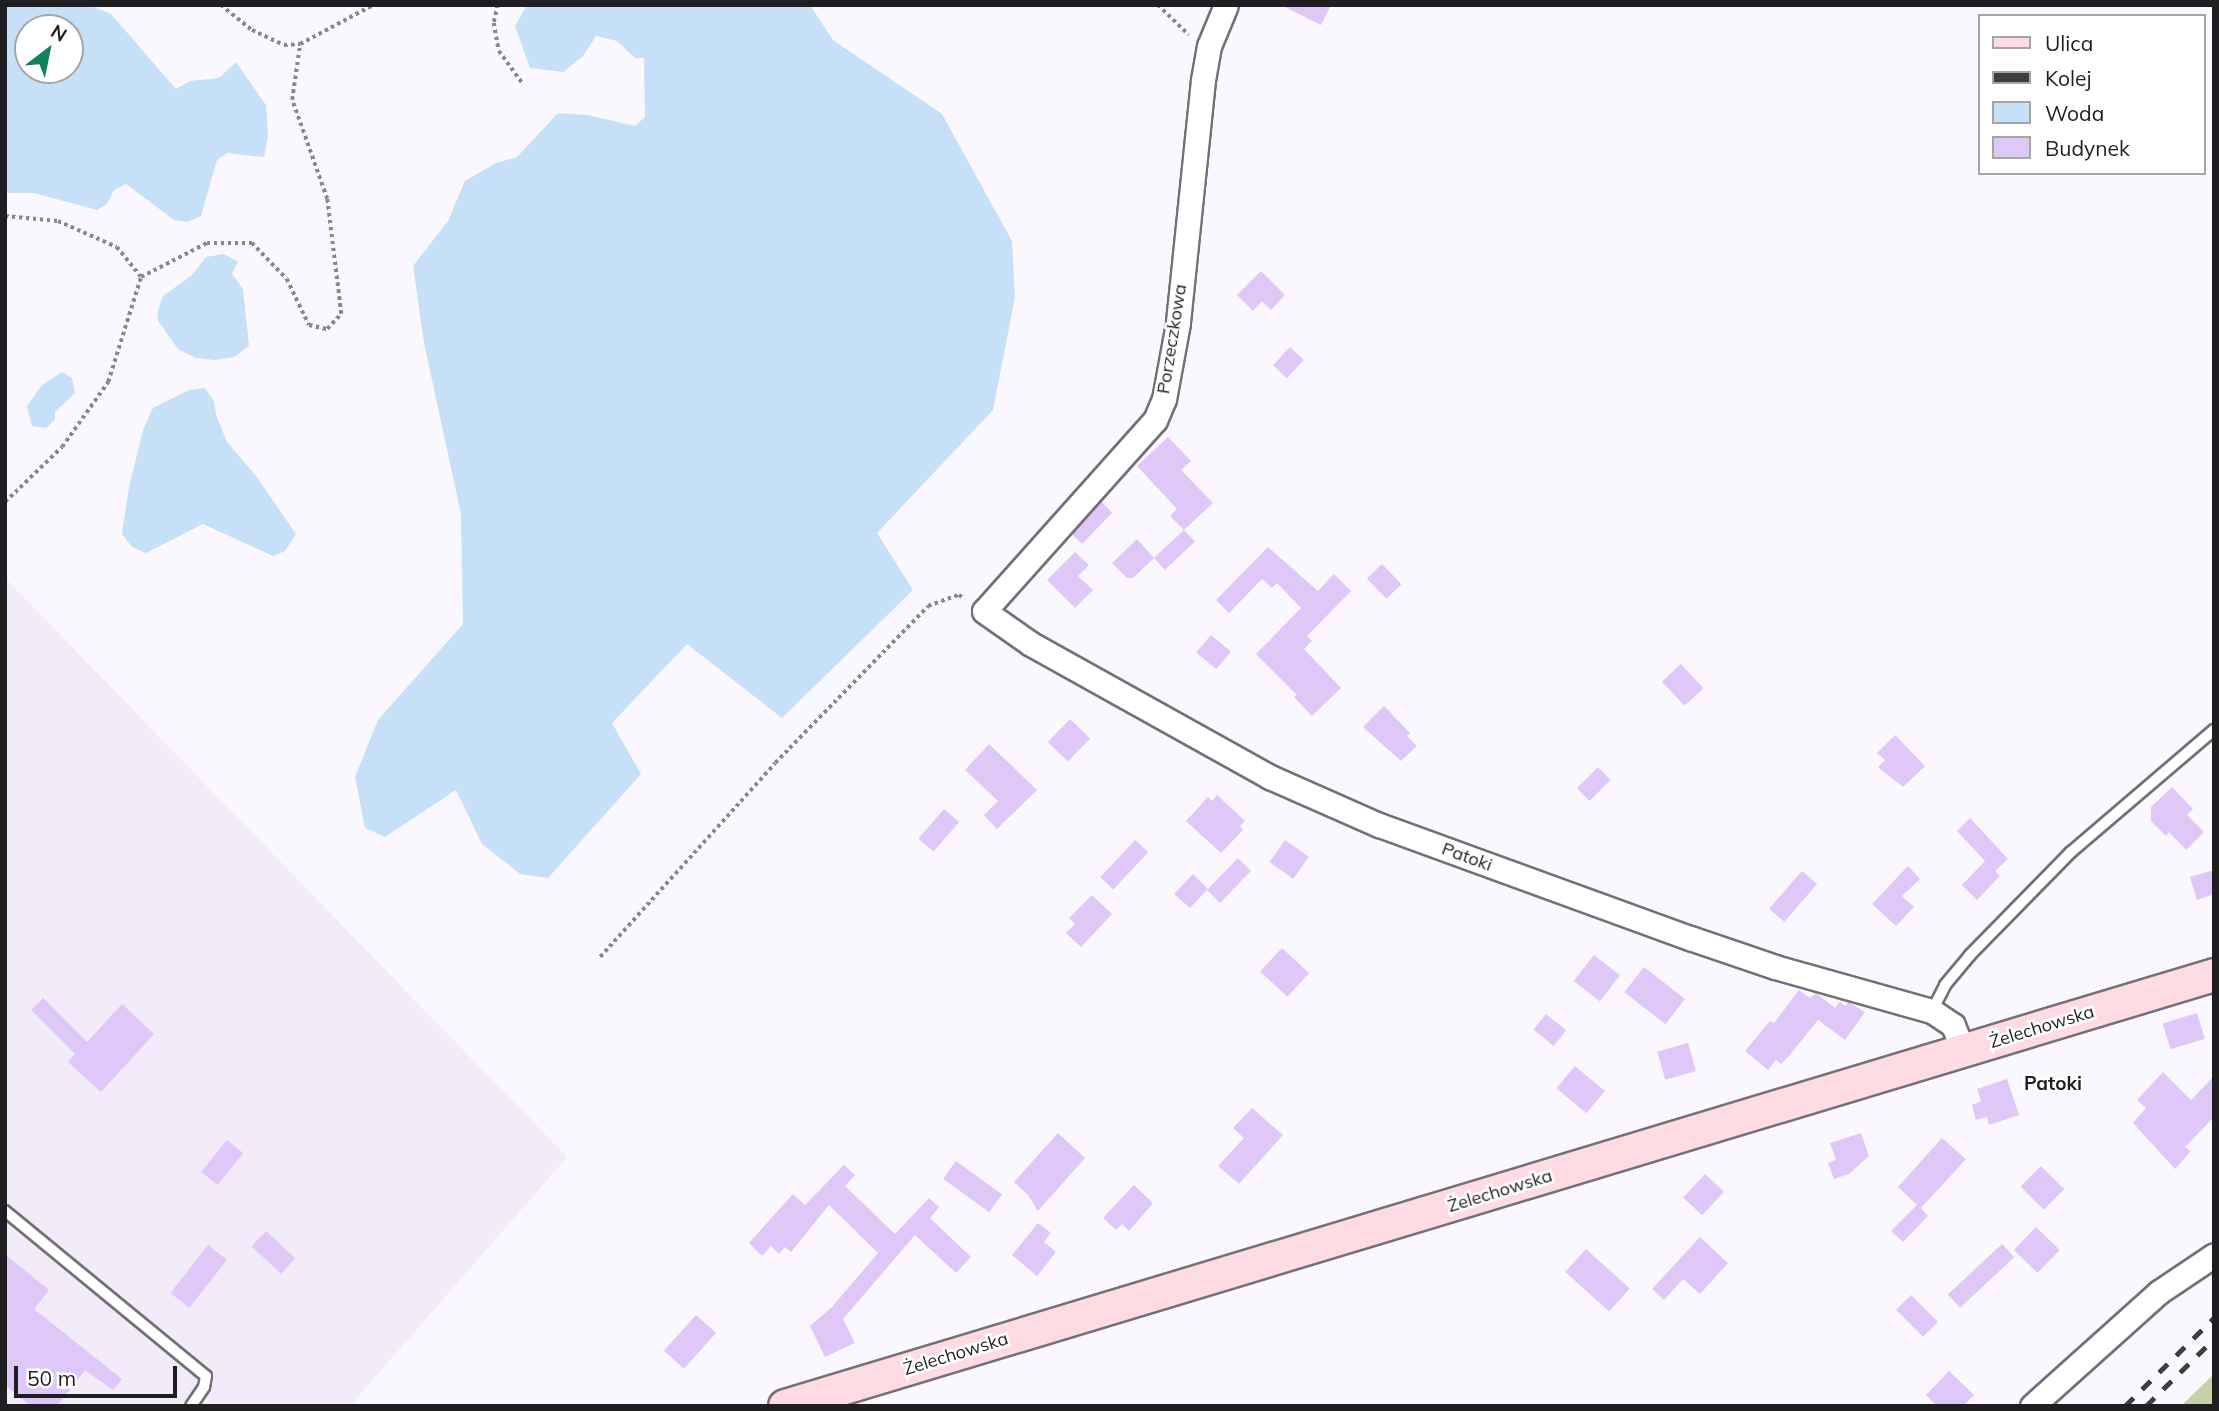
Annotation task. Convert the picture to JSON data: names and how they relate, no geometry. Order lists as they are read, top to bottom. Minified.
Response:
{"streets":{"main road":["Żelechowska"],"street":["Porzeczkowa","Patoki"]},"crossings":[["Porzeczkowa","Patoki"],["Patoki","Żelechowska"]],"districts":["Patoki"],"legend":["Ulica","Kolej","Woda","Budynek"],"scale_bar":"50 m","north":"top right"}
